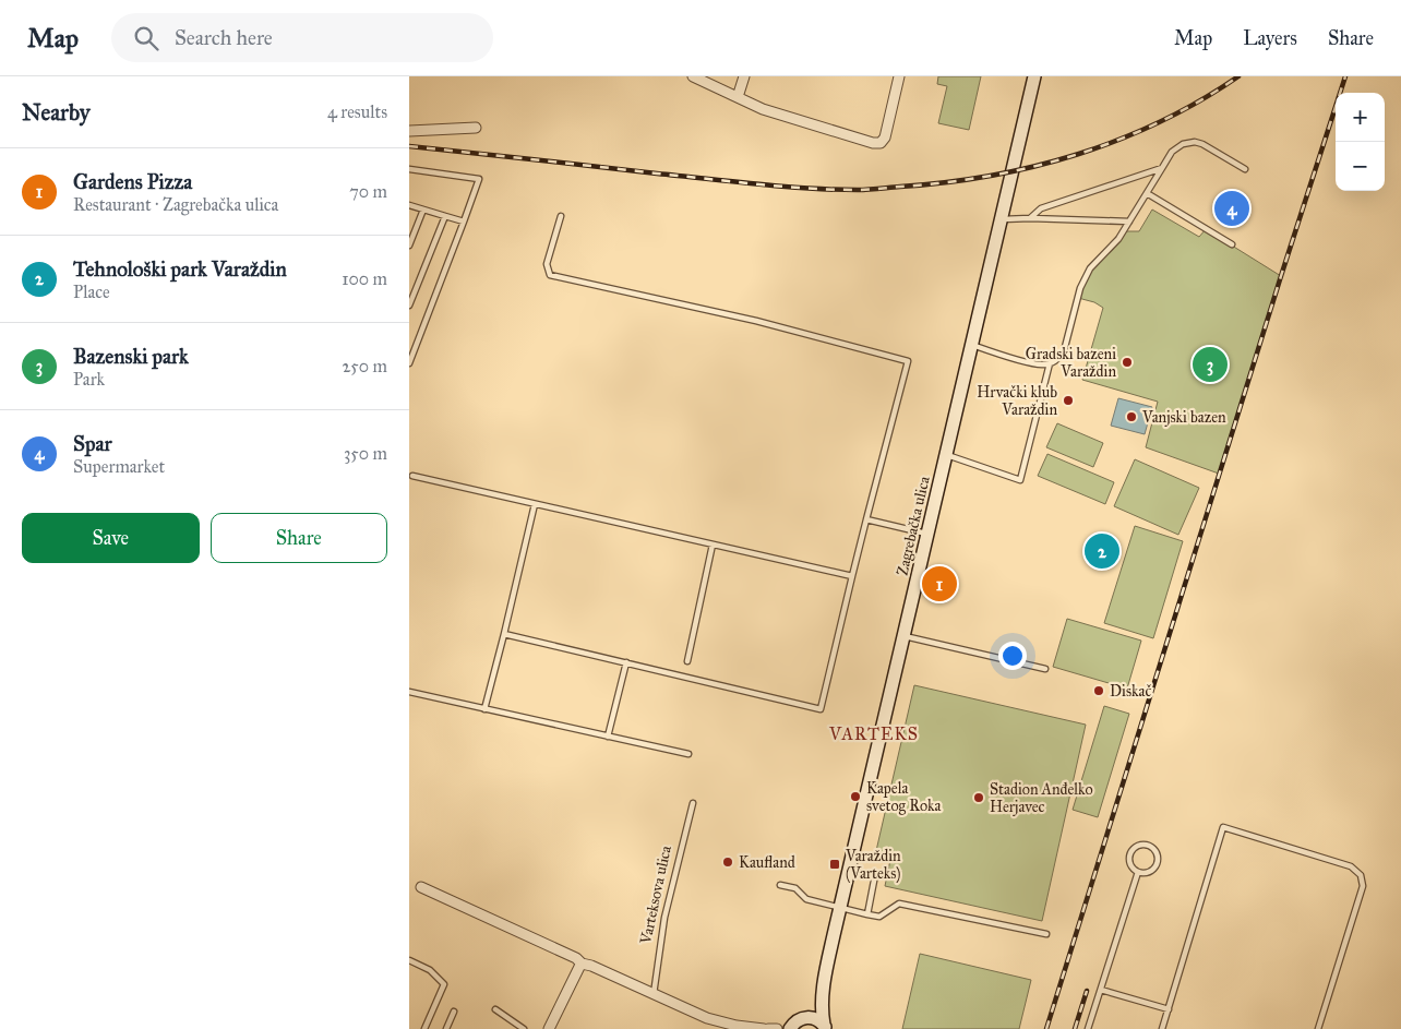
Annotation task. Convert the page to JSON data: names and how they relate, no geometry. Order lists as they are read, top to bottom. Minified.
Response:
{"streets":{"main road":["Zagrebačka ulica"],"lane":["Varteksova ulica"]},"districts":["VARTEKS"],"places":{"other":["Gradski bazeni Varaždin","Hrvački klub Varaždin","Vanjski bazen","Diskač","Kapela svetog Roka","Stadion Anđelko Herjavec","Kaufland"],"transit":["Varaždin (Varteks)"]},"page":{"header":"Map","search":"Search here","nav":["Map","Layers","Share"],"heading":["Nearby","4 results"],"map_buttons":["+","−"],"list":[{"mark":"1","name":"Gardens Pizza","note":"Restaurant · Zagrebačka ulica","value":"70 m"},{"mark":"2","name":"Tehnološki park Varaždin","note":"Place","value":"100 m"},{"mark":"3","name":"Bazenski park","note":"Park","value":"250 m"},{"mark":"4","name":"Spar","note":"Supermarket","value":"350 m"}],"pins":["4","3","2","1"],"buttons":["Save","Share"]}}
